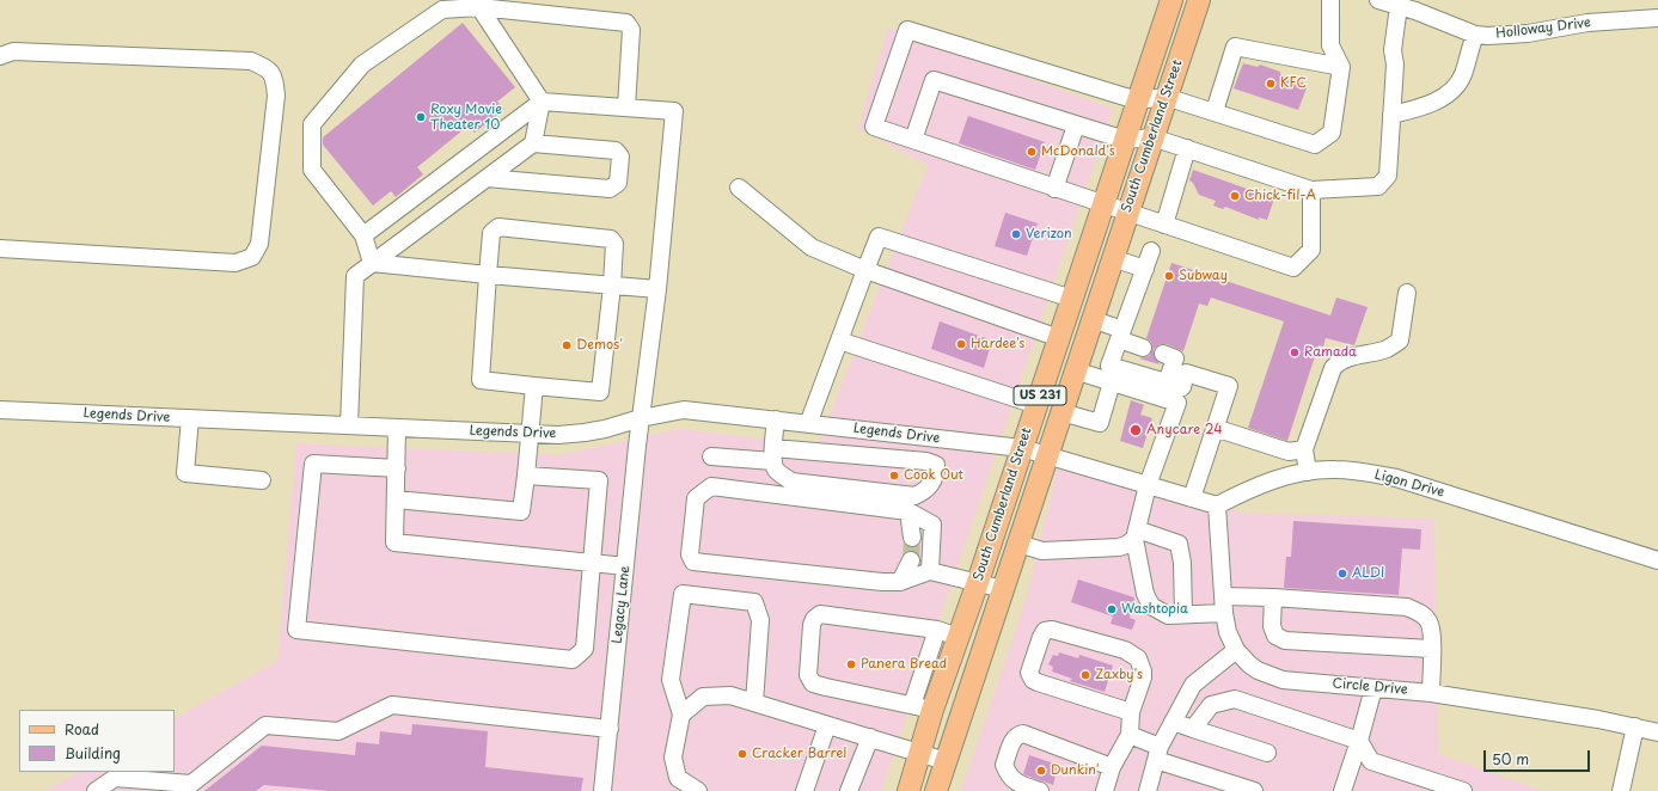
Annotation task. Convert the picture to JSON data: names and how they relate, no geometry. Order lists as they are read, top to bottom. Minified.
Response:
{"streets":{"main road":["South Cumberland Street","US 231"],"street":["Holloway Drive","Legends Drive","Ligon Drive","Legacy Lane","Circle Drive"]},"crossings":[["South Cumberland Street","Legends Drive"],["Legends Drive","Legacy Lane"],["Ligon Drive","Circle Drive"]],"places":["KFC","Roxy Movie Theater 10","McDonald's","Chick-fil-A","Verizon","Subway","Hardee's","Demos'","Ramada","Anycare 24","Cook Out","ALDI","Washtopia","Panera Bread","Zaxby's","Cracker Barrel","Dunkin'"],"legend":["Road","Building"],"scale_bar":"50 m"}
